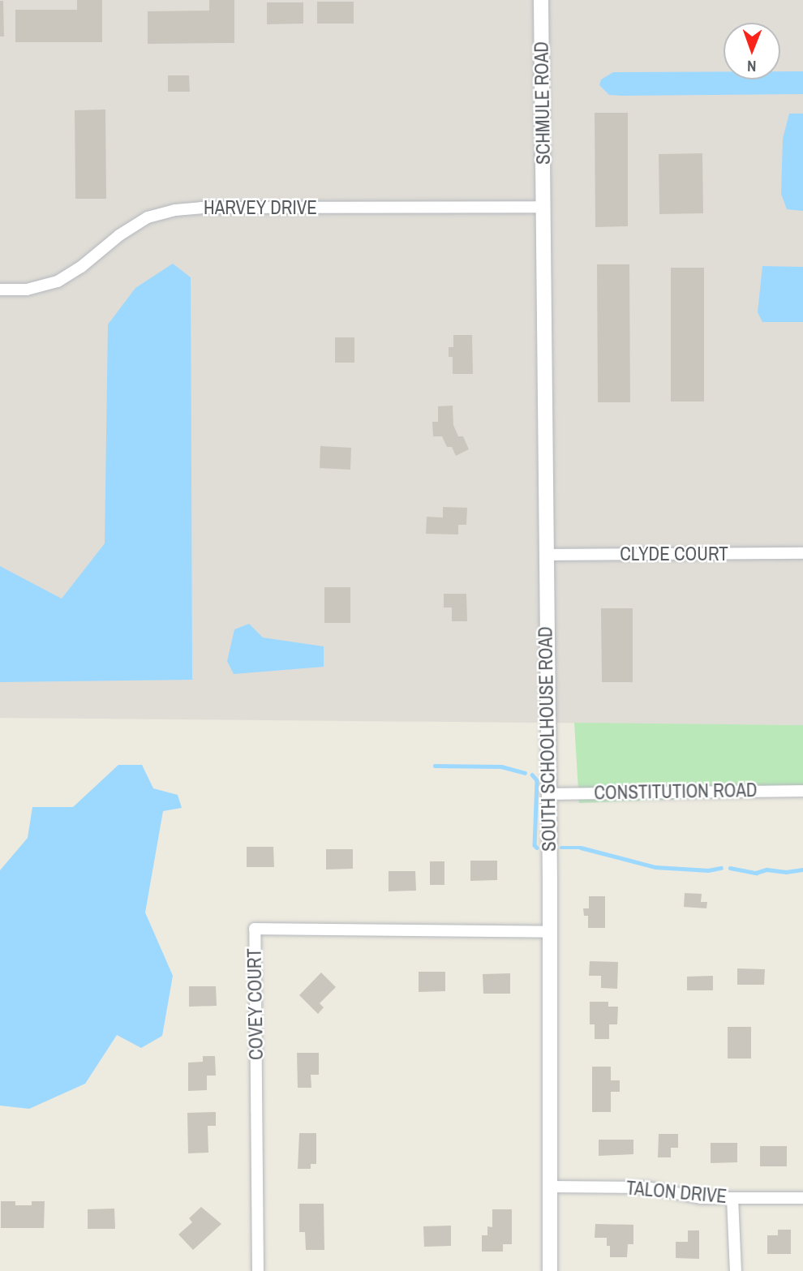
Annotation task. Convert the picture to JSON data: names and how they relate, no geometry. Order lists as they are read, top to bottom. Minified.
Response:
{"streets":{"street":["SCHMULE ROAD","HARVEY DRIVE","CLYDE COURT","SOUTH SCHOOLHOUSE ROAD","CONSTITUTION ROAD","COVEY COURT","TALON DRIVE"]},"crossings":[["SCHMULE ROAD","HARVEY DRIVE"],["SCHMULE ROAD","SOUTH SCHOOLHOUSE ROAD"],["HARVEY DRIVE","SOUTH SCHOOLHOUSE ROAD"],["CLYDE COURT","SOUTH SCHOOLHOUSE ROAD"],["SOUTH SCHOOLHOUSE ROAD","CONSTITUTION ROAD"],["SOUTH SCHOOLHOUSE ROAD","COVEY COURT"],["SOUTH SCHOOLHOUSE ROAD","TALON DRIVE"]],"north":"bottom"}
